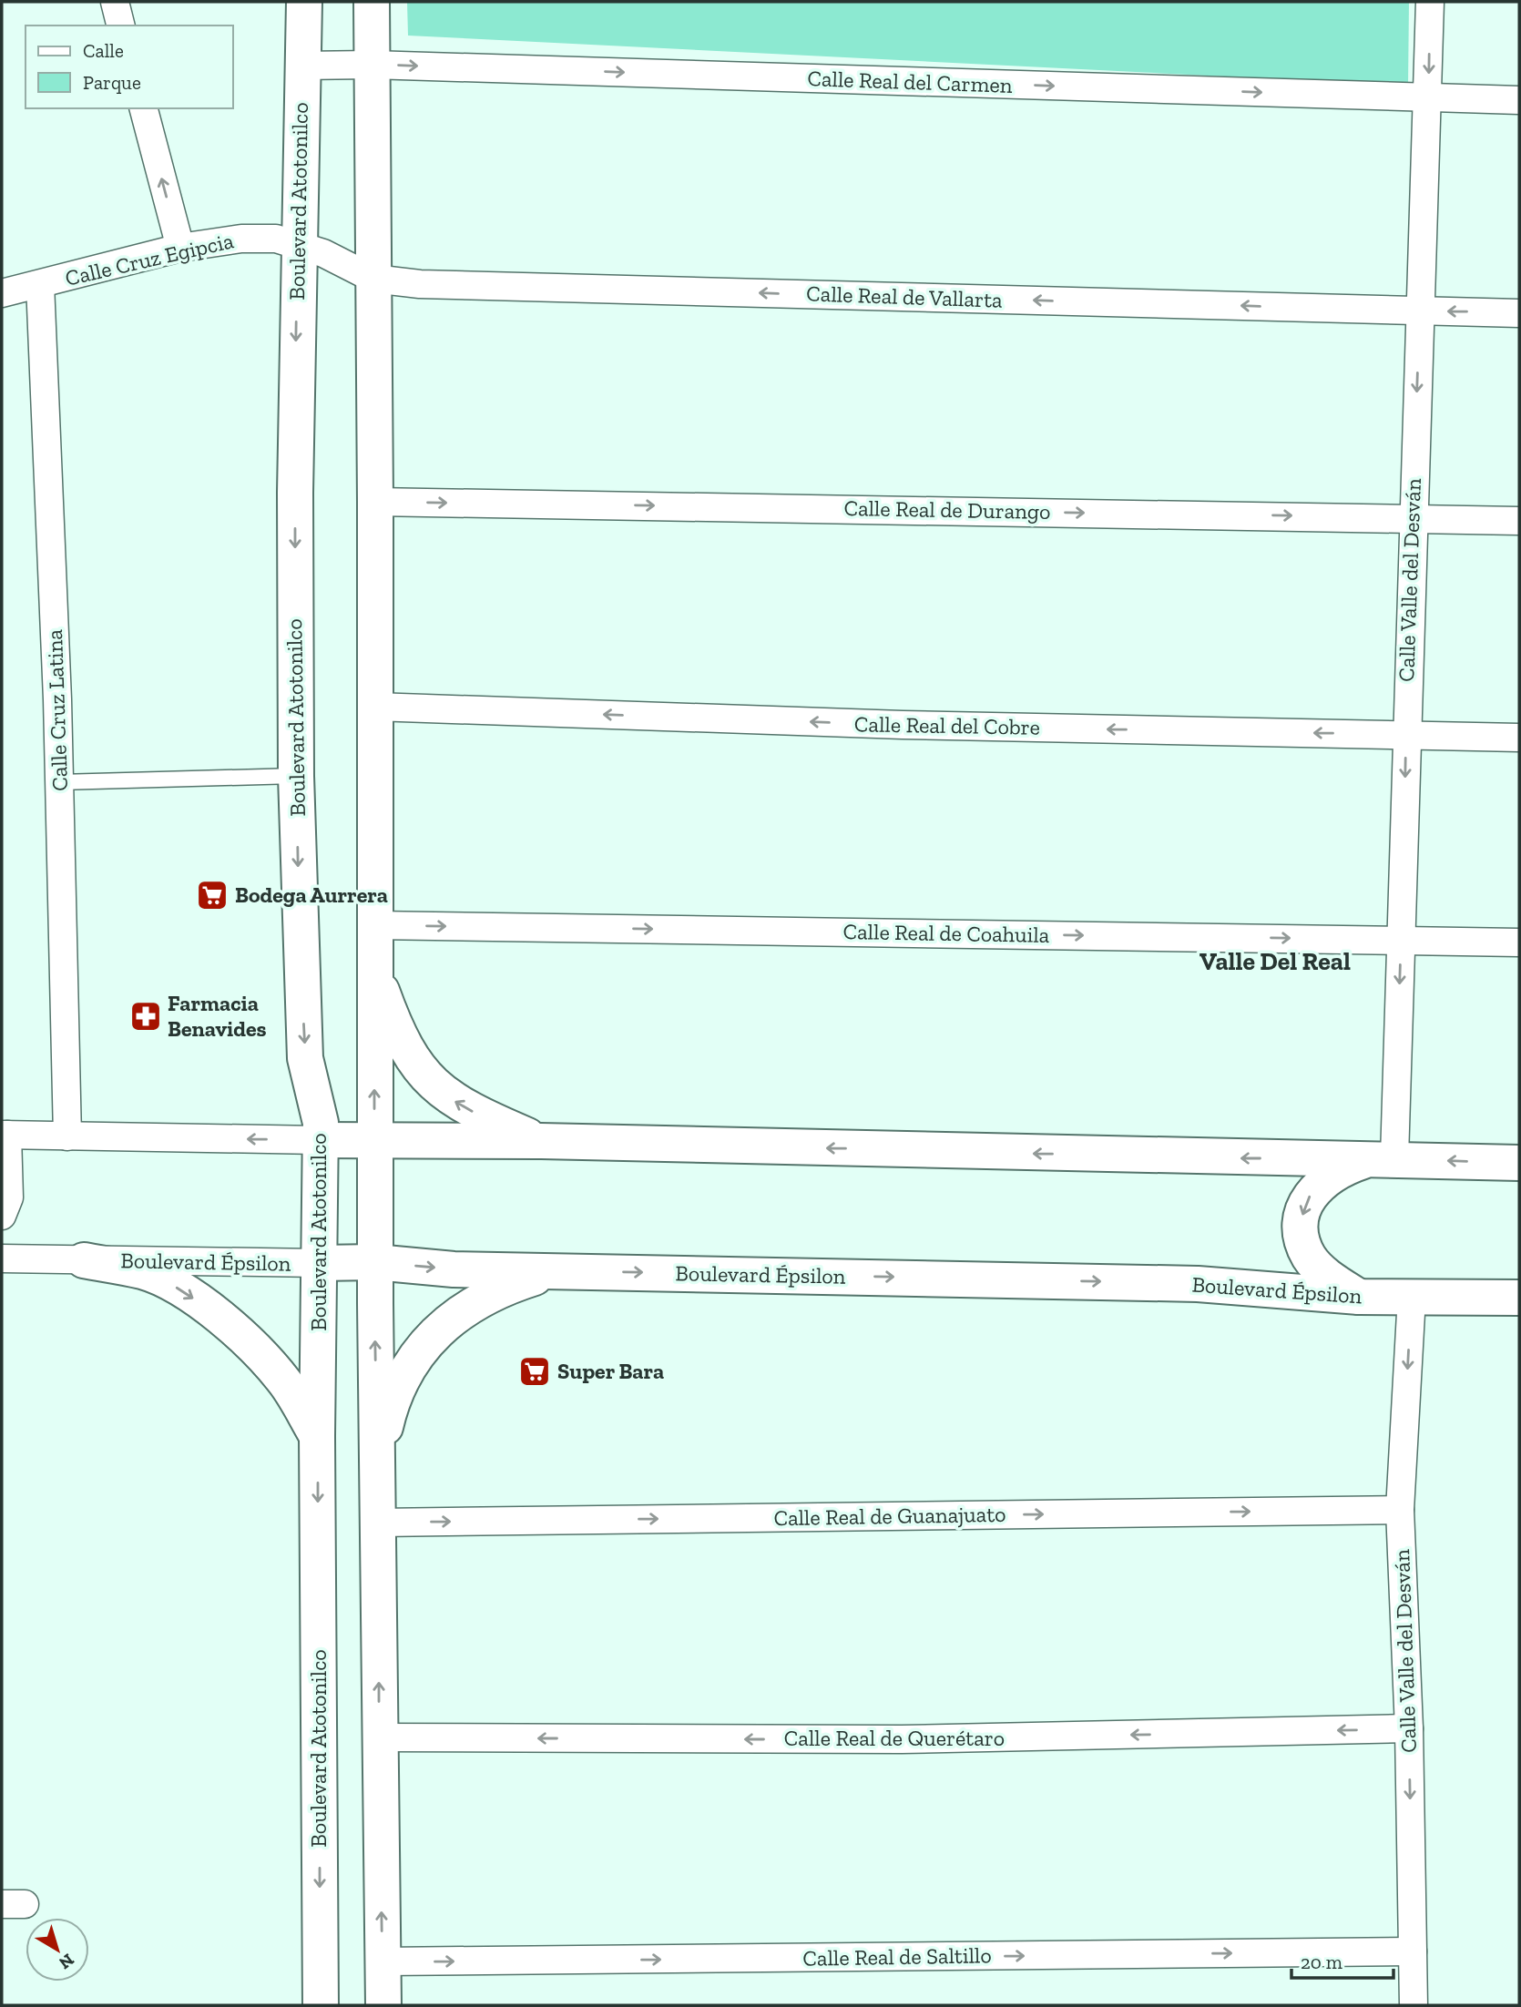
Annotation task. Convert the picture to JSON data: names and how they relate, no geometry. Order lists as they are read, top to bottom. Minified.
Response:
{"streets":{"street":["Calle Real del Carmen","Boulevard Atotonilco","Calle Cruz Egipcia","Calle Real de Vallarta","Calle Real de Durango","Calle Valle del Desván","Calle Cruz Latina","Calle Real del Cobre","Calle Real de Coahuila","Boulevard Épsilon","Calle Real de Guanajuato","Calle Real de Querétaro","Calle Real de Saltillo"]},"crossings":[["Calle Real del Carmen","Boulevard Atotonilco"],["Calle Real del Carmen","Calle Valle del Desván"],["Boulevard Atotonilco","Calle Cruz Egipcia"],["Boulevard Atotonilco","Calle Real de Vallarta"],["Boulevard Atotonilco","Boulevard Épsilon"],["Calle Cruz Egipcia","Calle Real de Vallarta"],["Calle Cruz Egipcia","Calle Cruz Latina"],["Calle Real de Vallarta","Calle Valle del Desván"],["Calle Real de Durango","Calle Valle del Desván"],["Calle Valle del Desván","Calle Real del Cobre"],["Calle Valle del Desván","Calle Real de Coahuila"],["Calle Valle del Desván","Boulevard Épsilon"],["Calle Valle del Desván","Calle Real de Guanajuato"],["Calle Valle del Desván","Calle Real de Querétaro"],["Calle Valle del Desván","Calle Real de Saltillo"]],"one_way":["Calle Real del Carmen","Calle Real de Vallarta","Calle Real de Durango","Calle Valle del Desván","Calle Real del Cobre","Calle Real de Guanajuato","Calle Real de Querétaro","Calle Real de Saltillo"],"districts":["Valle Del Real"],"places":{"supermarket":["Bodega Aurrera","Super Bara"],"pharmacy":["Farmacia Benavides"]},"legend":["Calle","Parque"],"scale_bar":"20 m","north":"bottom right"}
